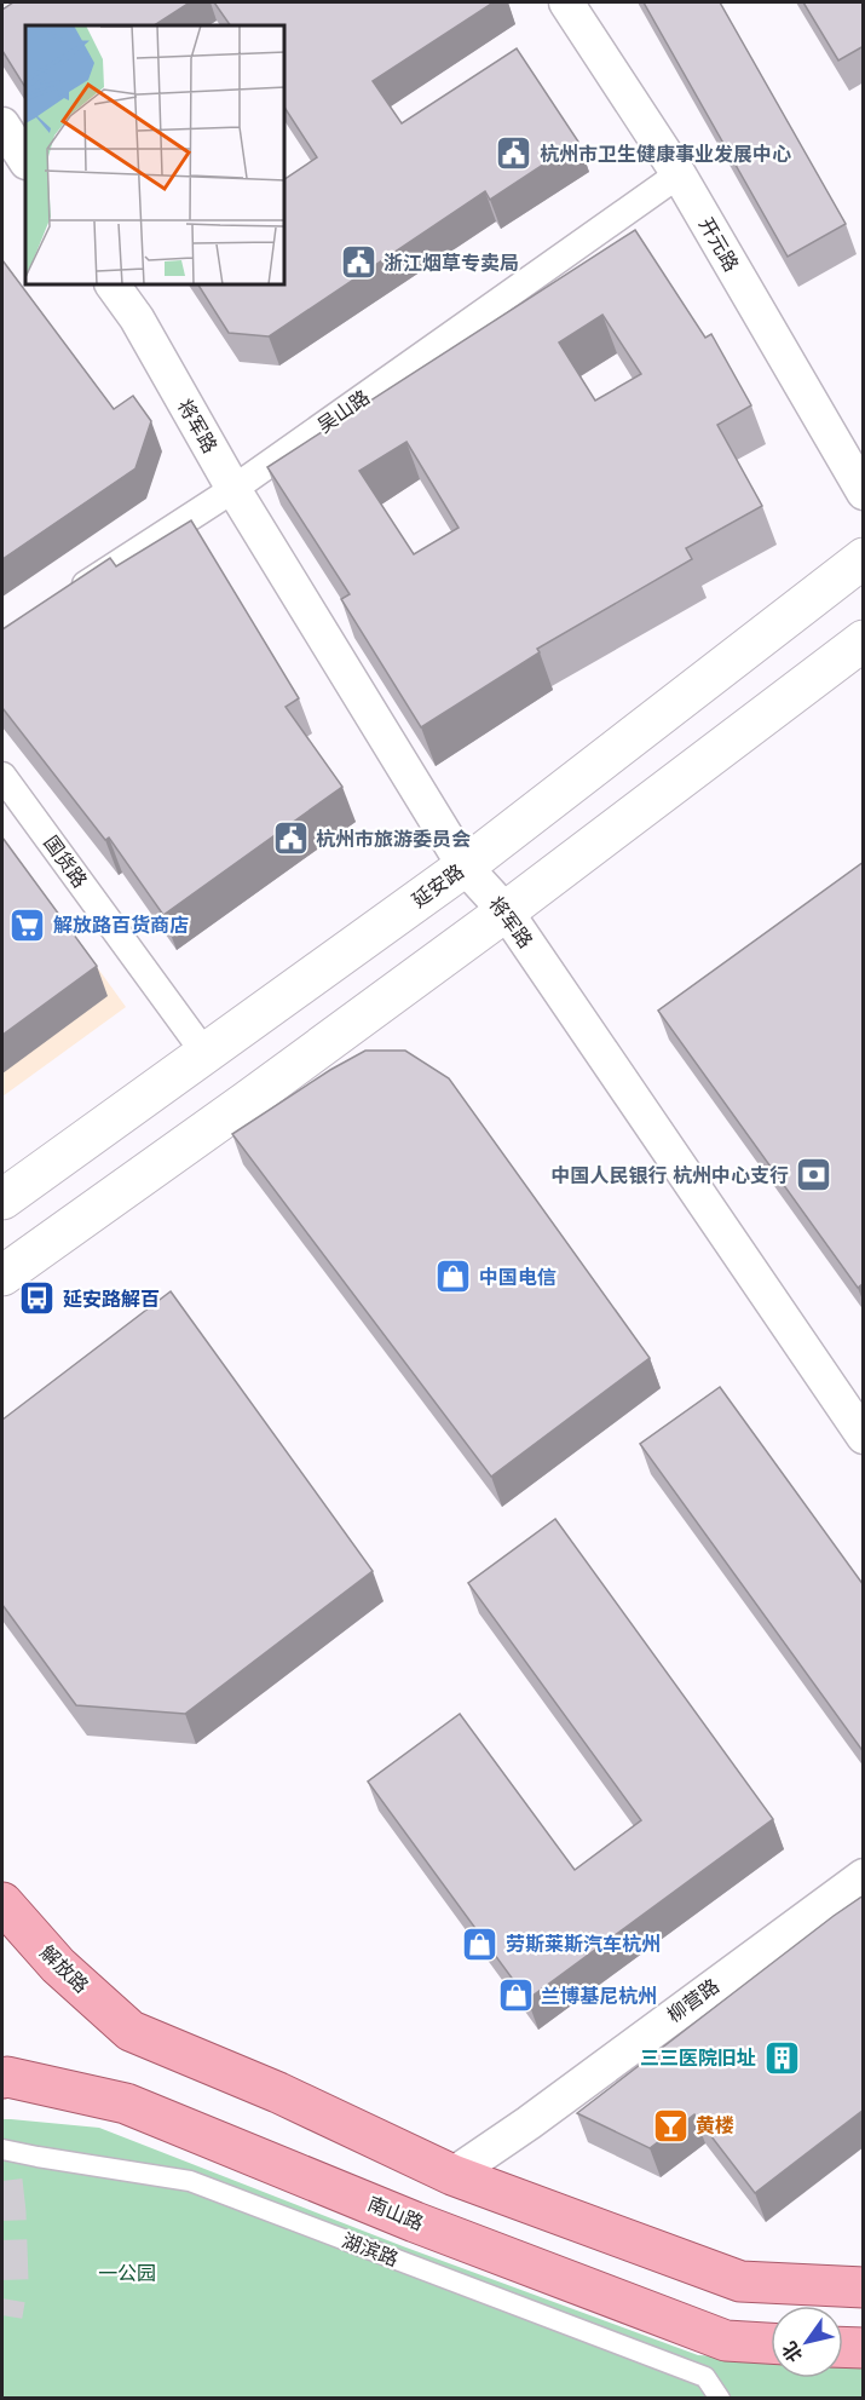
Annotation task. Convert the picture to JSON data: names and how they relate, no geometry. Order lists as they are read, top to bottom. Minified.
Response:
{"streets":{"main road":["延安路","解放路","南山路"],"street":["开元路","吴山路","将军路","国货路","柳营路","湖滨路"]},"crossings":[["开元路","吴山路"],["吴山路","将军路"],["将军路","延安路"],["国货路","延安路"],["解放路","柳营路"]],"parks":["一公园"],"places":{"public building":["杭州市卫生健康事业发展中心","浙江烟草专卖局","杭州市旅游委员会"],"supermarket":["解放路百货商店"],"bank":["中国人民银行 杭州中心支行"],"shop":["中国电信","劳斯莱斯汽车杭州","兰博基尼杭州"],"bus stop":["延安路解百"],"building":["三三医院旧址"],"bar":["黄楼"]},"north":"bottom left"}
